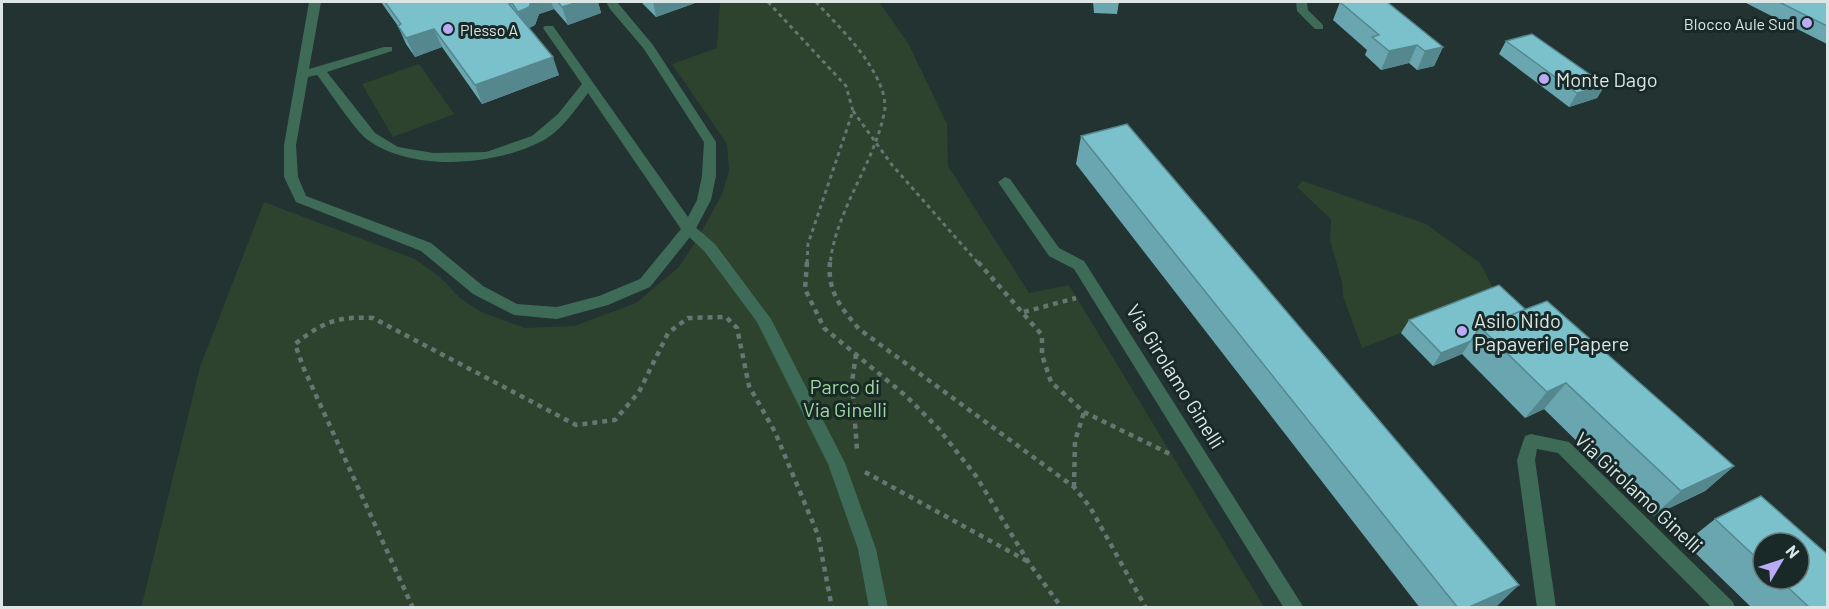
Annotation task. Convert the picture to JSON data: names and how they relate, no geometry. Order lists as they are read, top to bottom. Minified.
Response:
{"streets":{"street":["Via Girolamo Ginelli"]},"parks":["Parco di Via Ginelli"],"places":["Blocco Aule Sud","Plesso A","Monte Dago","Asilo Nido Papaveri e Papere"],"north":"top right"}
